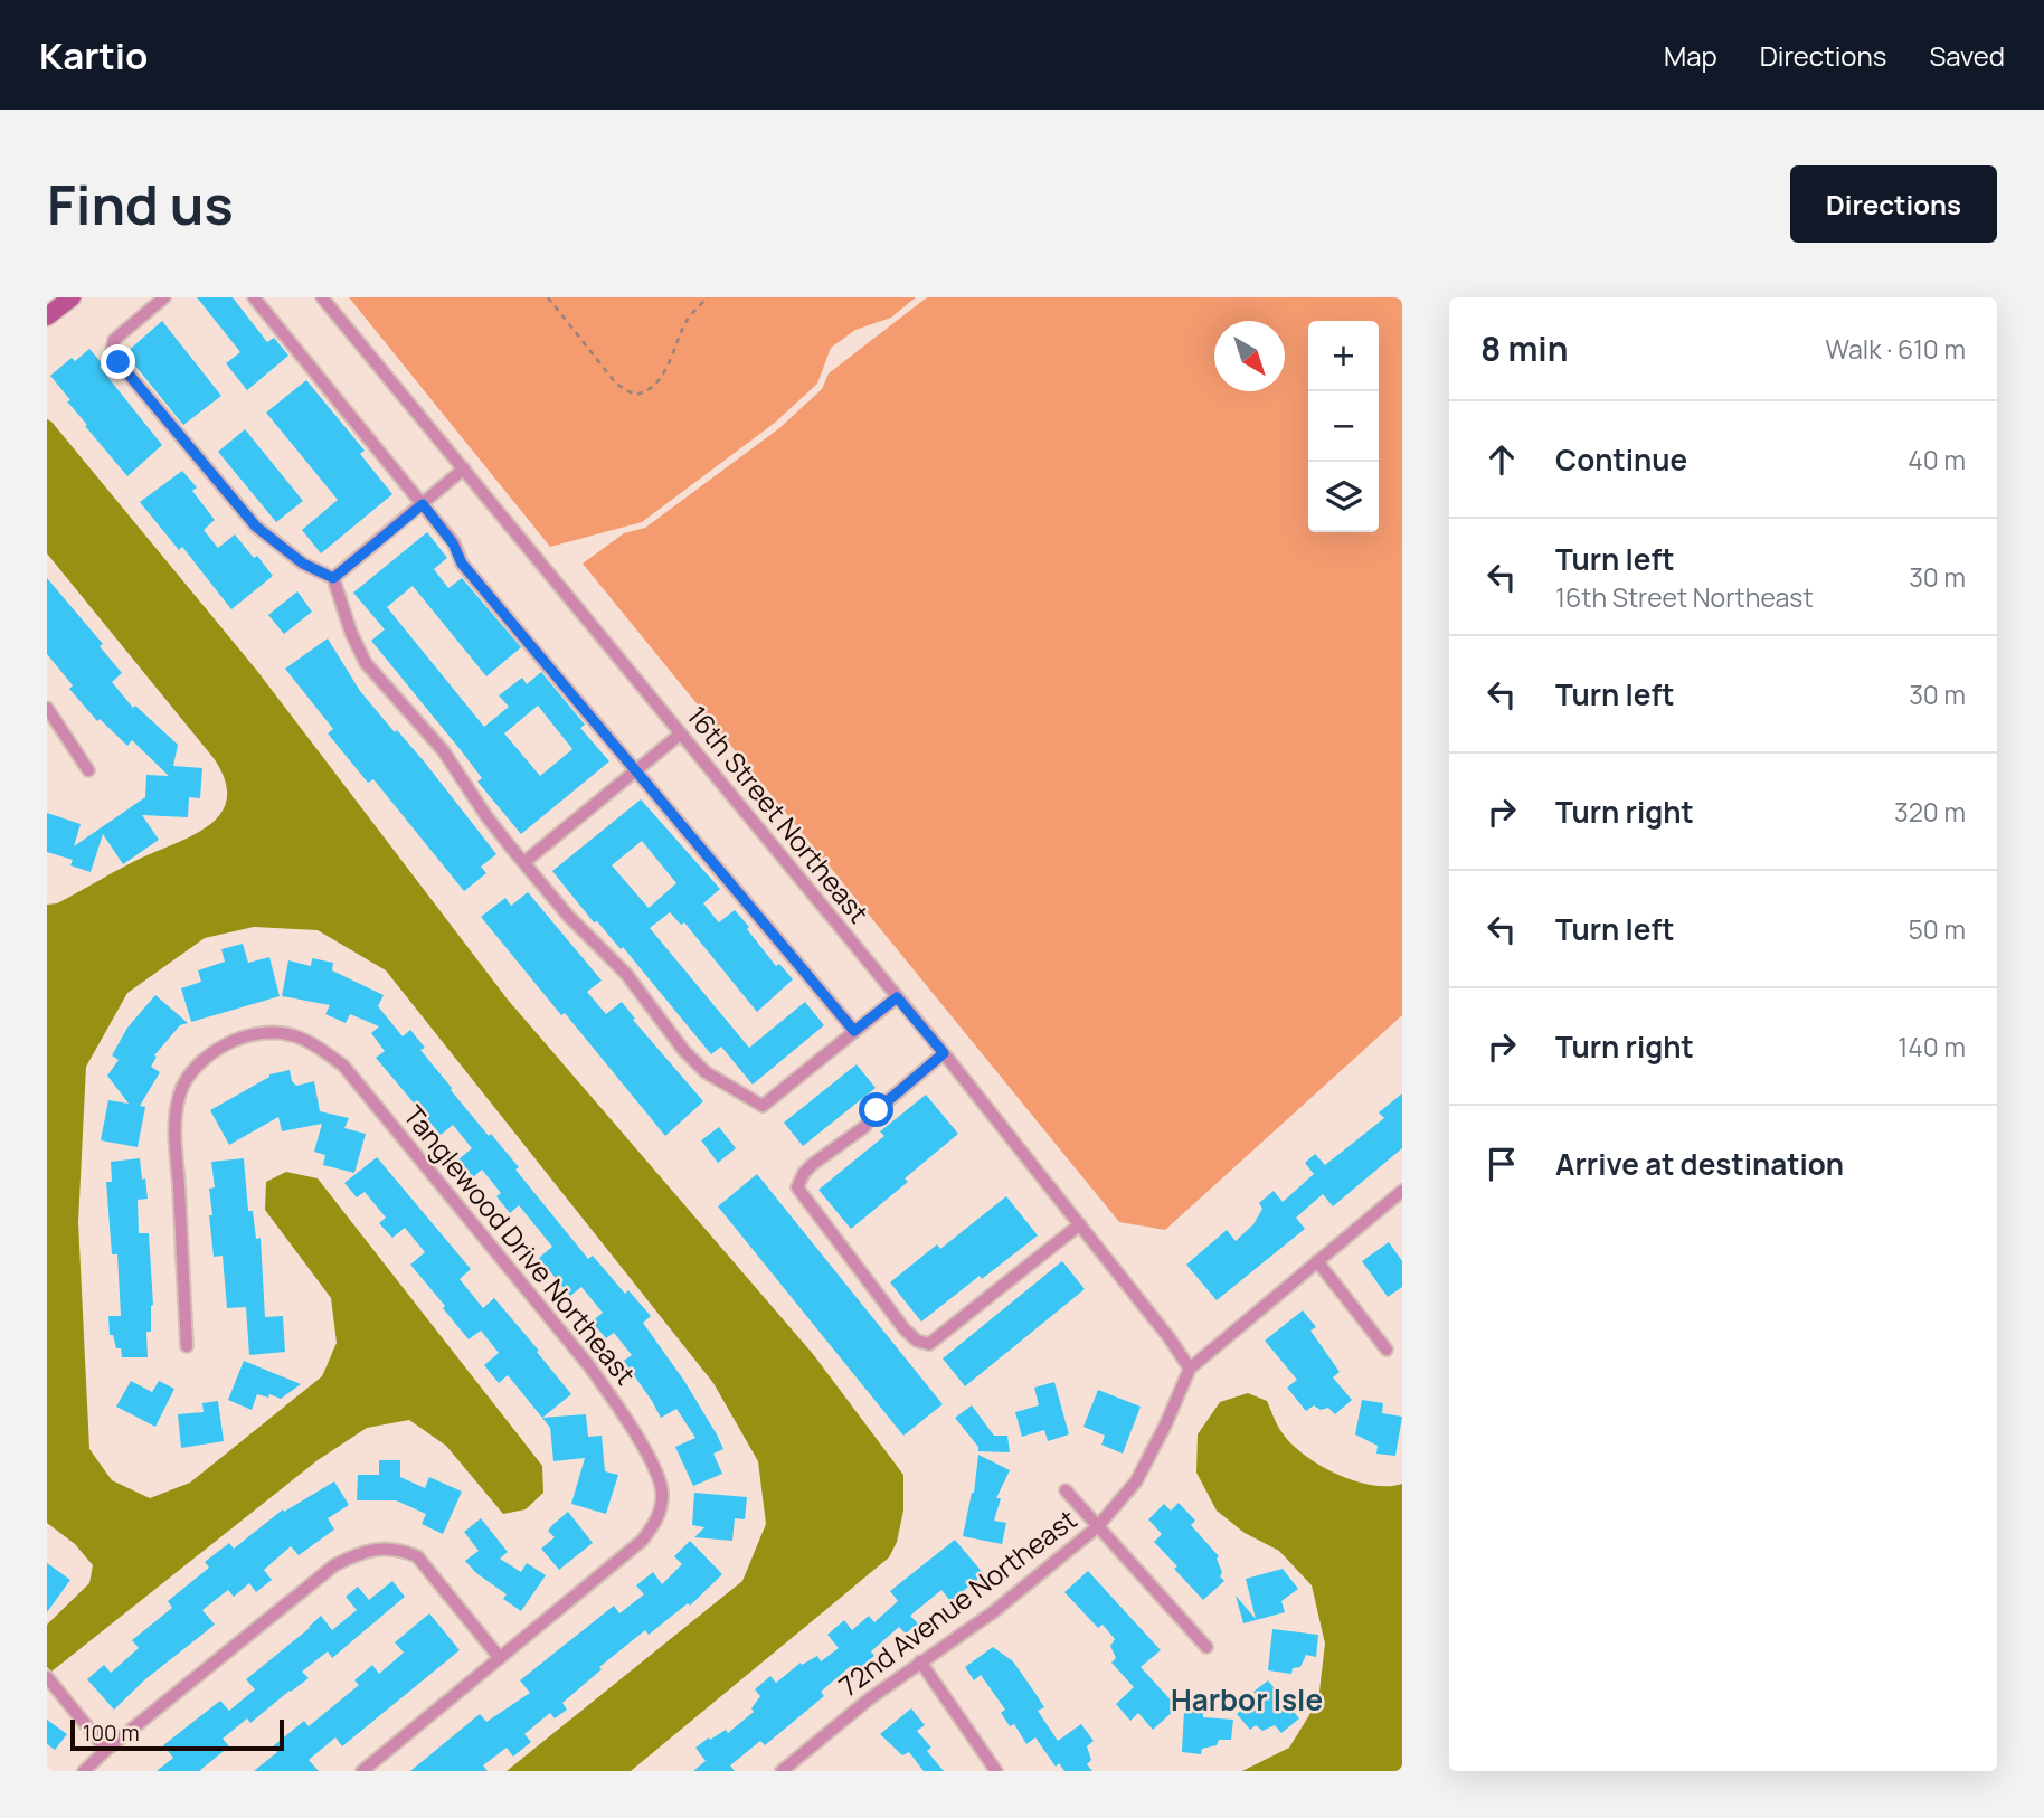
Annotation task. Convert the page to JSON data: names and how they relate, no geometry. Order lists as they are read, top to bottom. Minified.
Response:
{"streets":{"street":["16th Street Northeast","Tanglewood Drive Northeast","72nd Avenue Northeast"]},"crossings":[["16th Street Northeast","72nd Avenue Northeast"]],"districts":["Harbor Isle"],"scale_bar":"100 m","north":"bottom right","page":{"header":"Kartio","nav":["Map","Directions","Saved"],"buttons":"Directions","title":"Find us","heading":["8 min","Walk · 610 m"],"map_buttons":["+","−"],"list":[["Continue","40 m"],["Turn left","16th Street Northeast","30 m"],["Turn left","30 m"],["Turn right","320 m"],["Turn left","50 m"],["Turn right","140 m"],"Arrive at destination"],"scale":"100 m"}}
